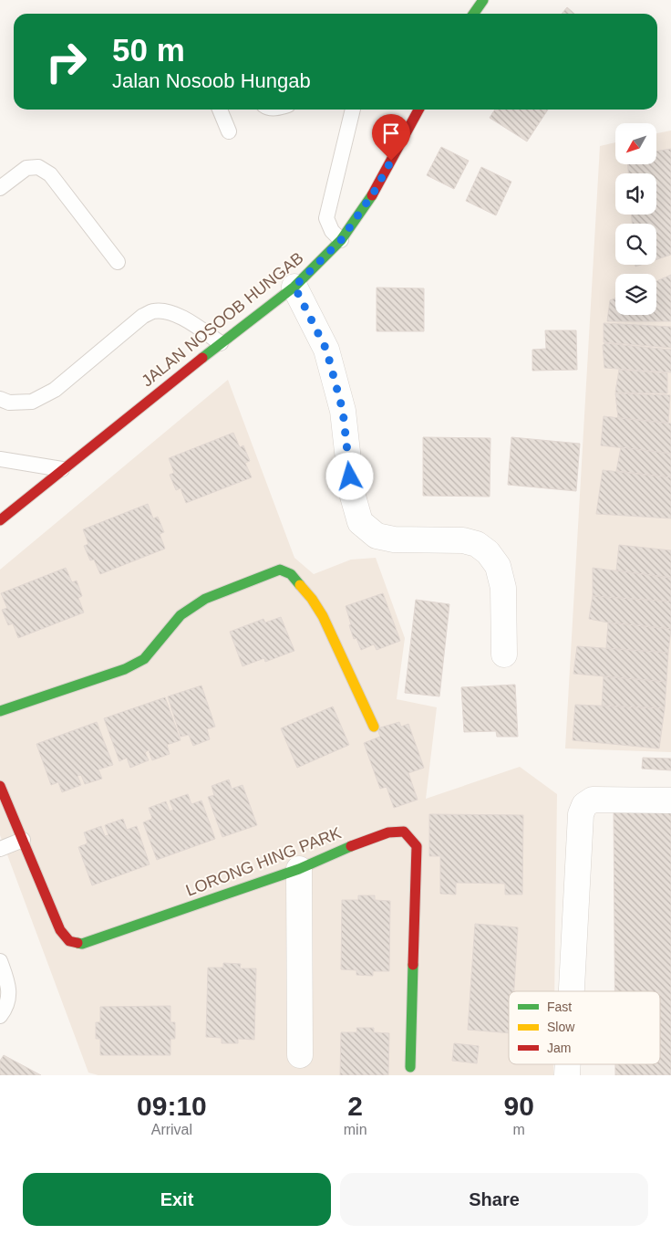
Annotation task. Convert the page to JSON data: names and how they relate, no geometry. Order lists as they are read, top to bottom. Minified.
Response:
{"streets":{"street":["JALAN NOSOOB HUNGAB","LORONG HING PARK"]},"legend":["Fast","Slow","Jam"],"north":"bottom left","page":{"turn":["50 m","Jalan Nosoob Hungab"],"eta":["09:10","Arrival","2","min","90","m"],"buttons":["Exit","Share"]}}
